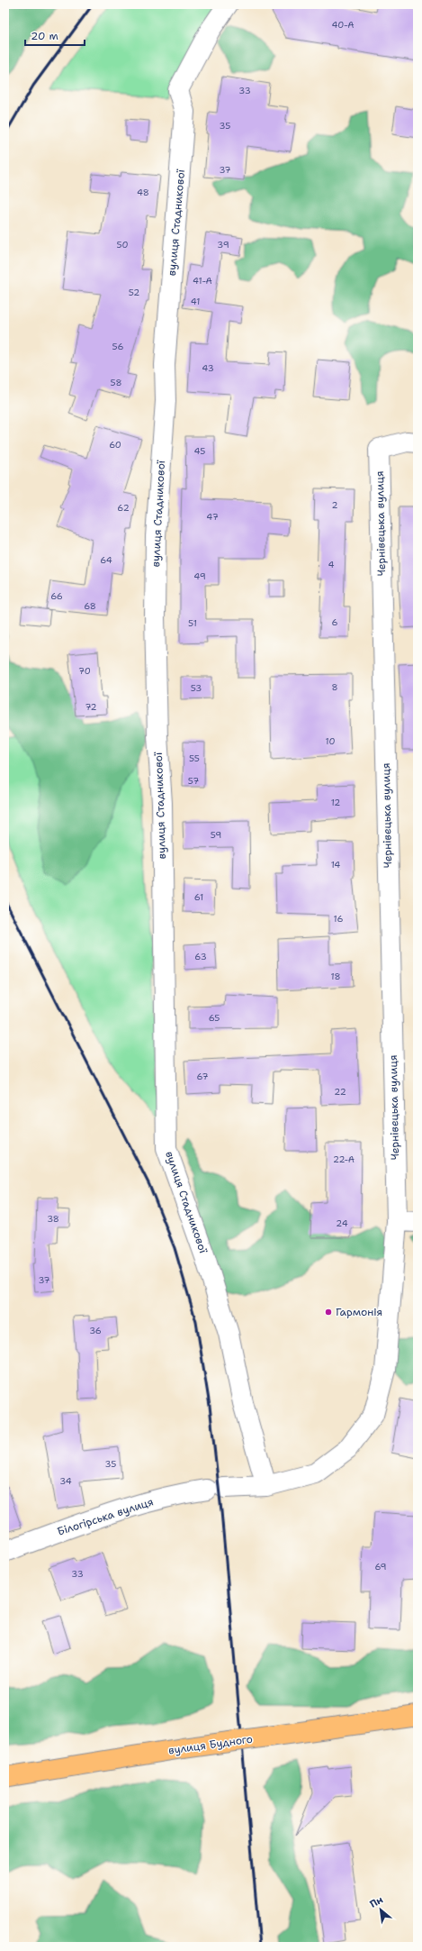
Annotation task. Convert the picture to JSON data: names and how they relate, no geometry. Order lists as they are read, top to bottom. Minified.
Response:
{"streets":{"highway":["вулиця Будного"],"street":["вулиця Стадникової","Чернівецька вулиця","Білогірська вулиця"]},"crossings":[["вулиця Стадникової","Чернівецька вулиця"],["Чернівецька вулиця","Білогірська вулиця"]],"places":["Гармонія"],"house_numbers":["40-А","33","35","37","48","50","39","41-А","52","41","56","43","58","60","45","2","62","47","64","4","49","66","68","6","51","70","8","53","72","10","55","57","12","59","14","61","16","63","18","65","67","22","22-А","38","24","37","36","35","34","69","33"],"scale_bar":"20 m","north":"top left"}
